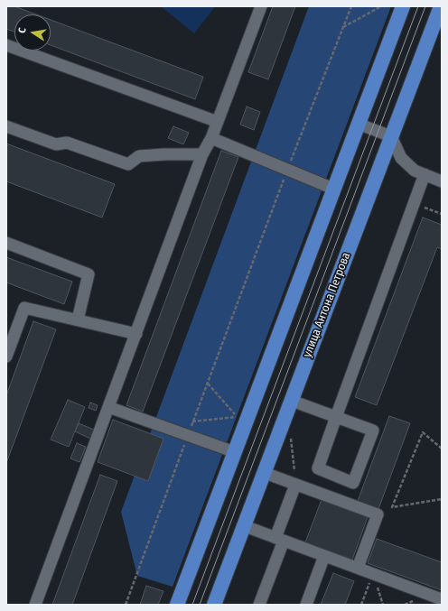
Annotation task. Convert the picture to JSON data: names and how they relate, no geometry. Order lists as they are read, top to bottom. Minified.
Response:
{"streets":{"main road":["улица Антона Петрова"]},"north":"left"}
